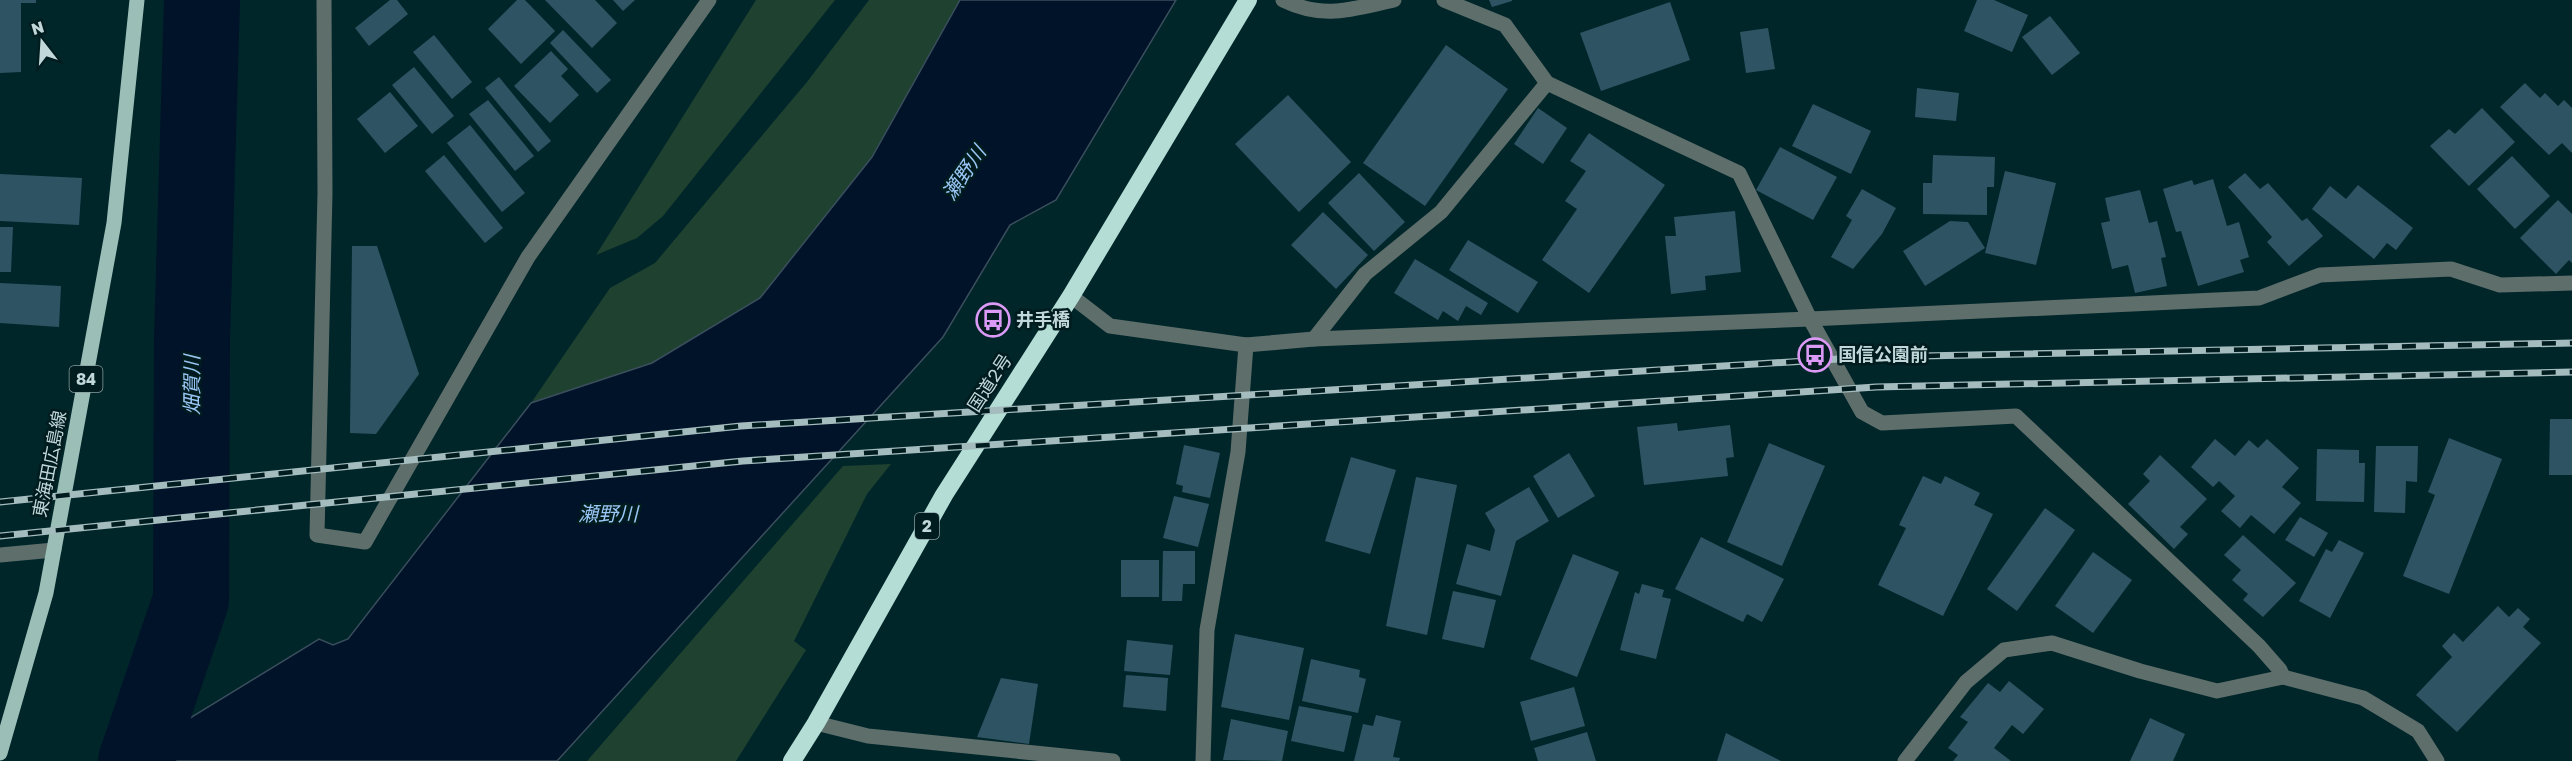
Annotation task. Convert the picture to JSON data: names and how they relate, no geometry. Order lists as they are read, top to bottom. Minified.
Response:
{"streets":{"highway":["国道2号","2"],"main road":["84","東海田広島線"]},"water":["瀬野川","畑賀川"],"places":{"bus stop":["井手橋","国信公園前"]},"north":"top"}
